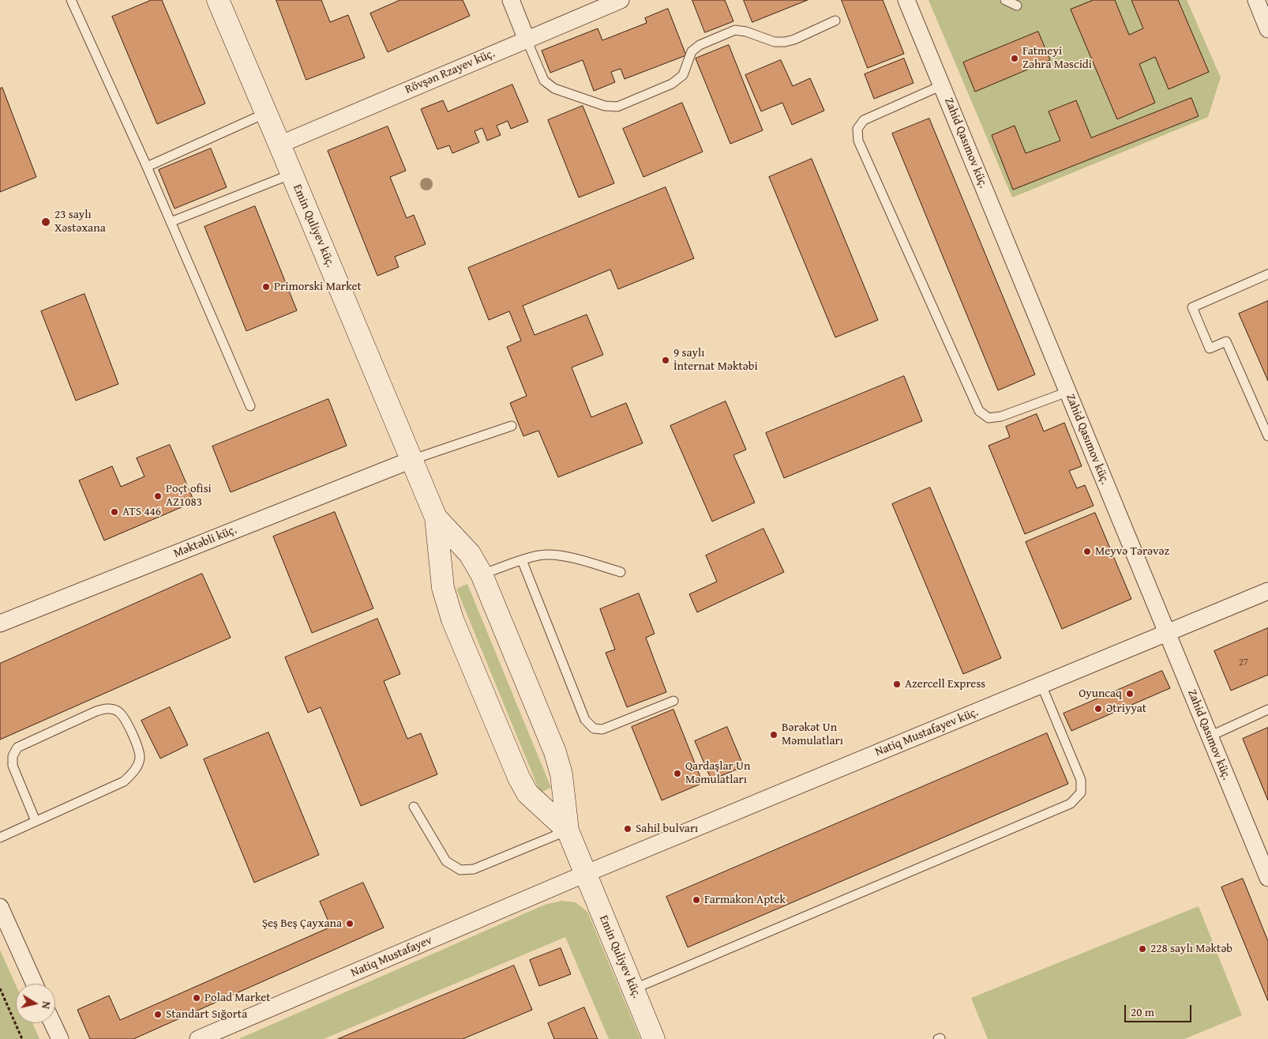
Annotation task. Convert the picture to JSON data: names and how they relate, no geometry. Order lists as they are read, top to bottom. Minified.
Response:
{"streets":{"street":["Rövşən Rzayev küç.","Zahid Qasımov küç.","Emin Quliyev küç.","Məktəbli küç.","Natiq Mustafayev küç.","Natiq Mustafayev"]},"crossings":[["Rövşən Rzayev küç.","Emin Quliyev küç."],["Zahid Qasımov küç.","Natiq Mustafayev küç."],["Emin Quliyev küç.","Məktəbli küç."],["Emin Quliyev küç.","Natiq Mustafayev küç."],["Emin Quliyev küç.","Natiq Mustafayev"],["Natiq Mustafayev küç.","Natiq Mustafayev"]],"places":["Fatmeyi Zəhra Məscidi","23 saylı Xəstəxana","Primorski Market","9 saylı İnternat Məktəbi","Poçt ofisi AZ1083","ATS 446","Meyvə Tərəvəz","Azercell Express","Oyuncaq","Ətriyyat","Bərəkət Un Məmulatları","Qardaşlar Un Məmulatları","Sahil bulvarı","Farmakon Aptek","Şeş Beş Çayxana","228 saylı Məktəb","Polad Market","Standart Sığorta"],"house_numbers":["27"],"scale_bar":"20 m","north":"right"}
